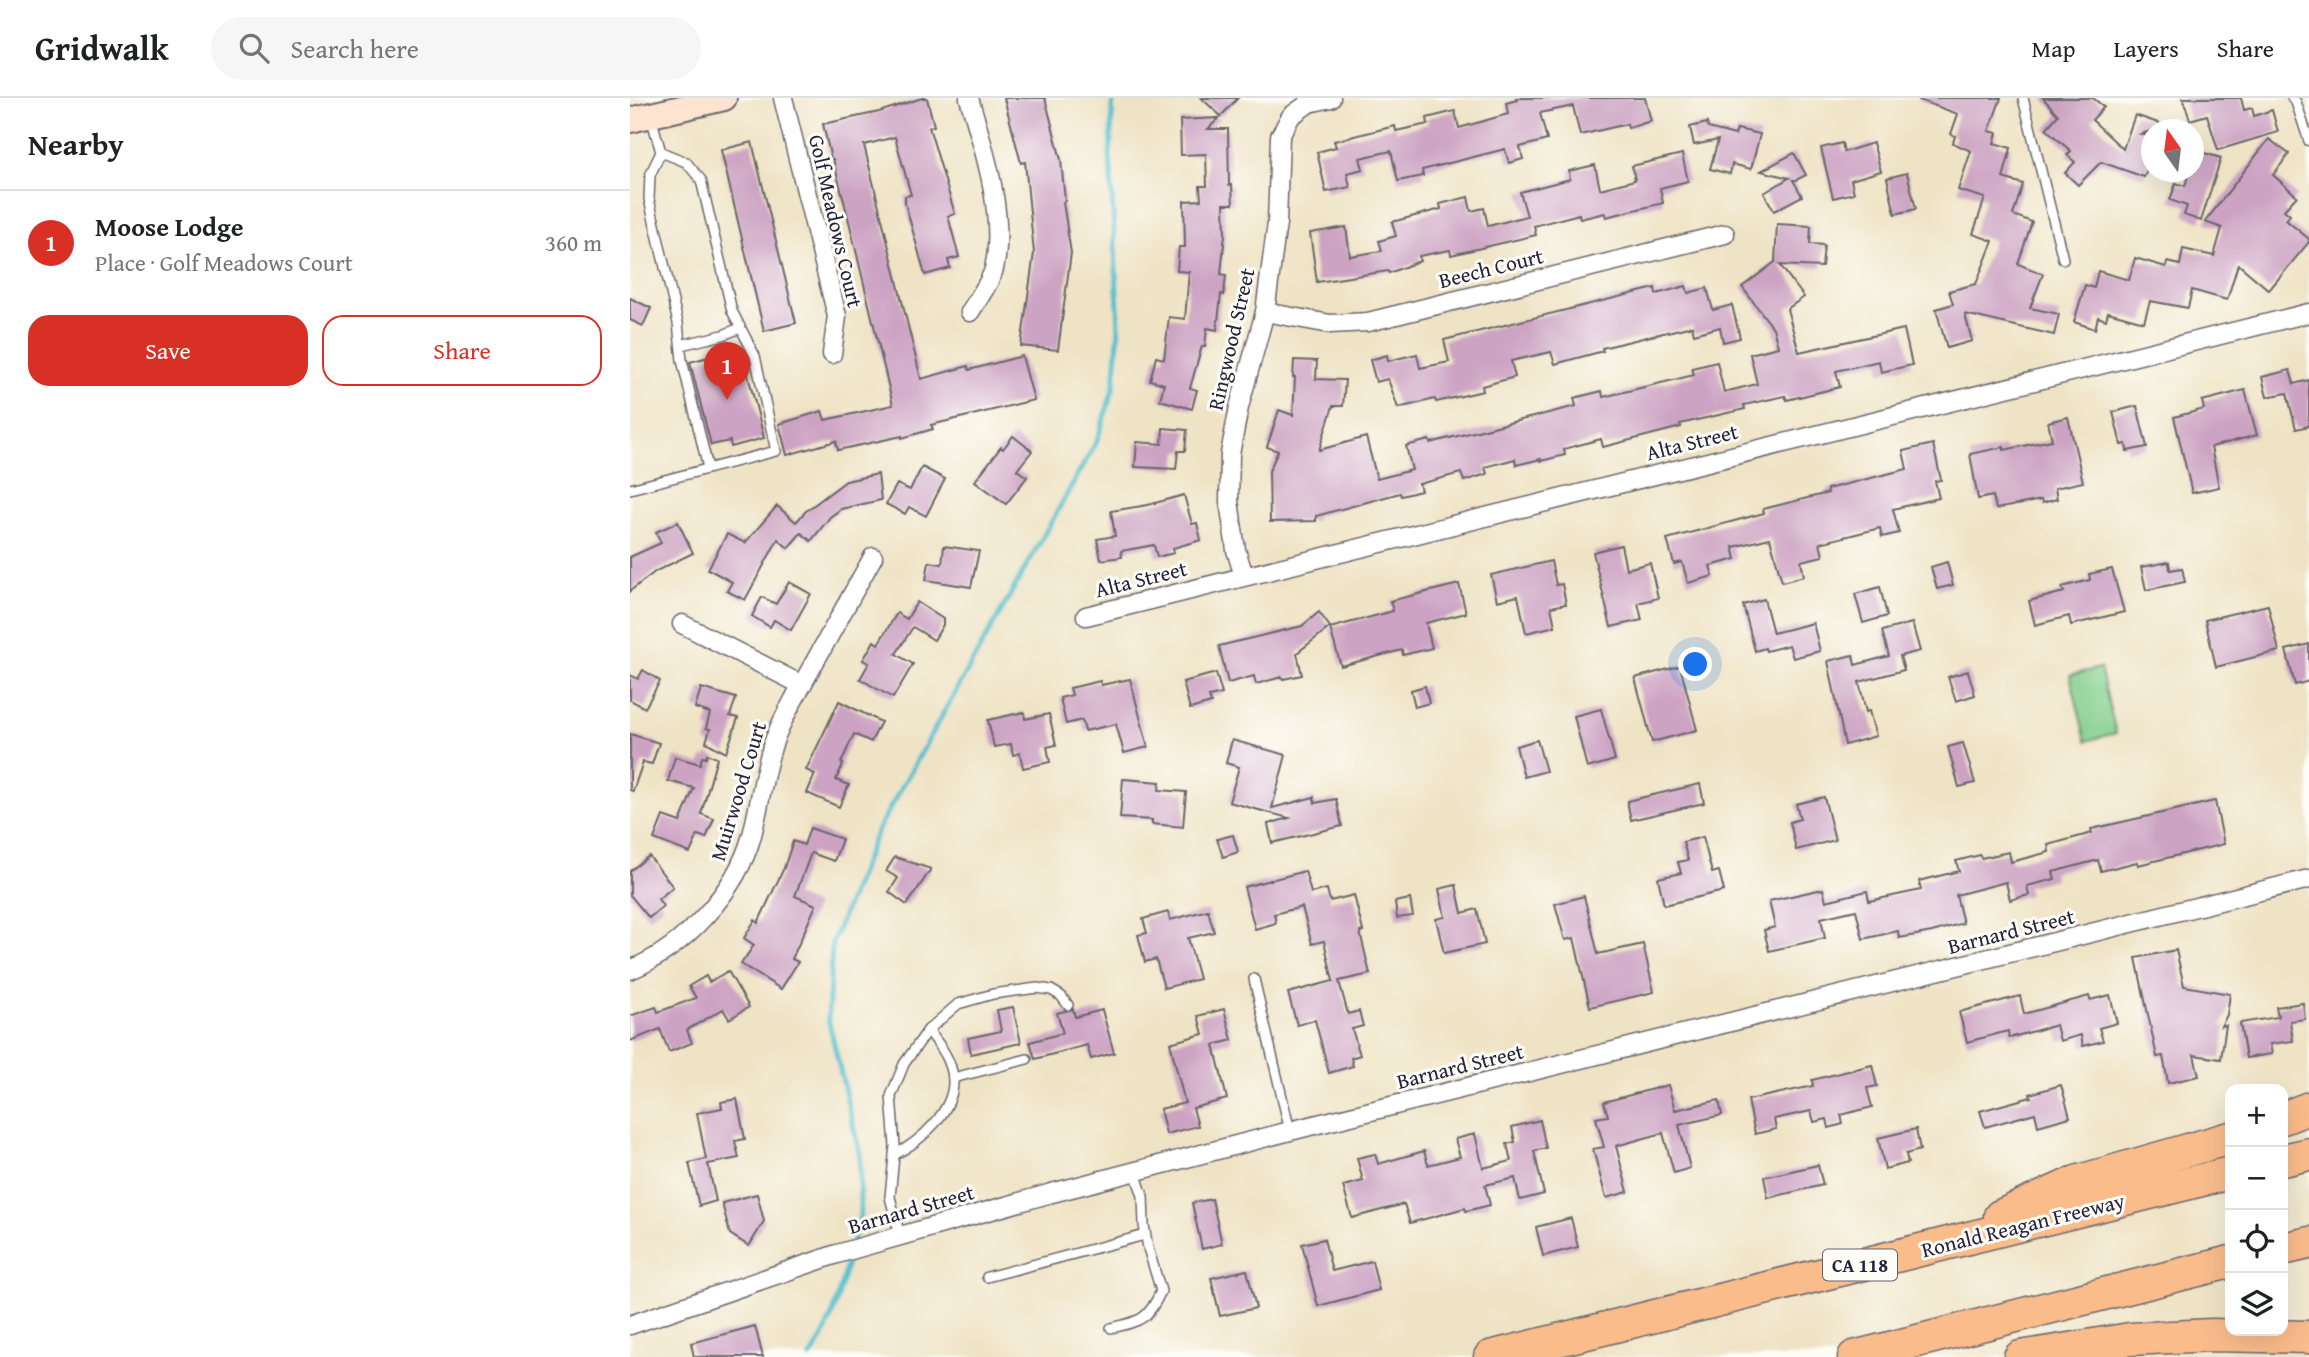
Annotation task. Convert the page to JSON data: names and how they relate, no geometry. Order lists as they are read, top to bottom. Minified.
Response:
{"streets":{"highway":["Ronald Reagan Freeway","CA 118"],"street":["Golf Meadows Court","Beech Court","Ringwood Street","Alta Street","Muirwood Court","Barnard Street"]},"crossings":[["Beech Court","Ringwood Street"],["Ringwood Street","Alta Street"]],"north":"top","page":{"header":"Gridwalk","search":"Search here","nav":["Map","Layers","Share"],"heading":"Nearby","list":[{"mark":"1","name":"Moose Lodge","note":"Place · Golf Meadows Court","value":"360 m"}],"buttons":["Save","Share"],"pins":"1","map_buttons":["+","−"]}}
